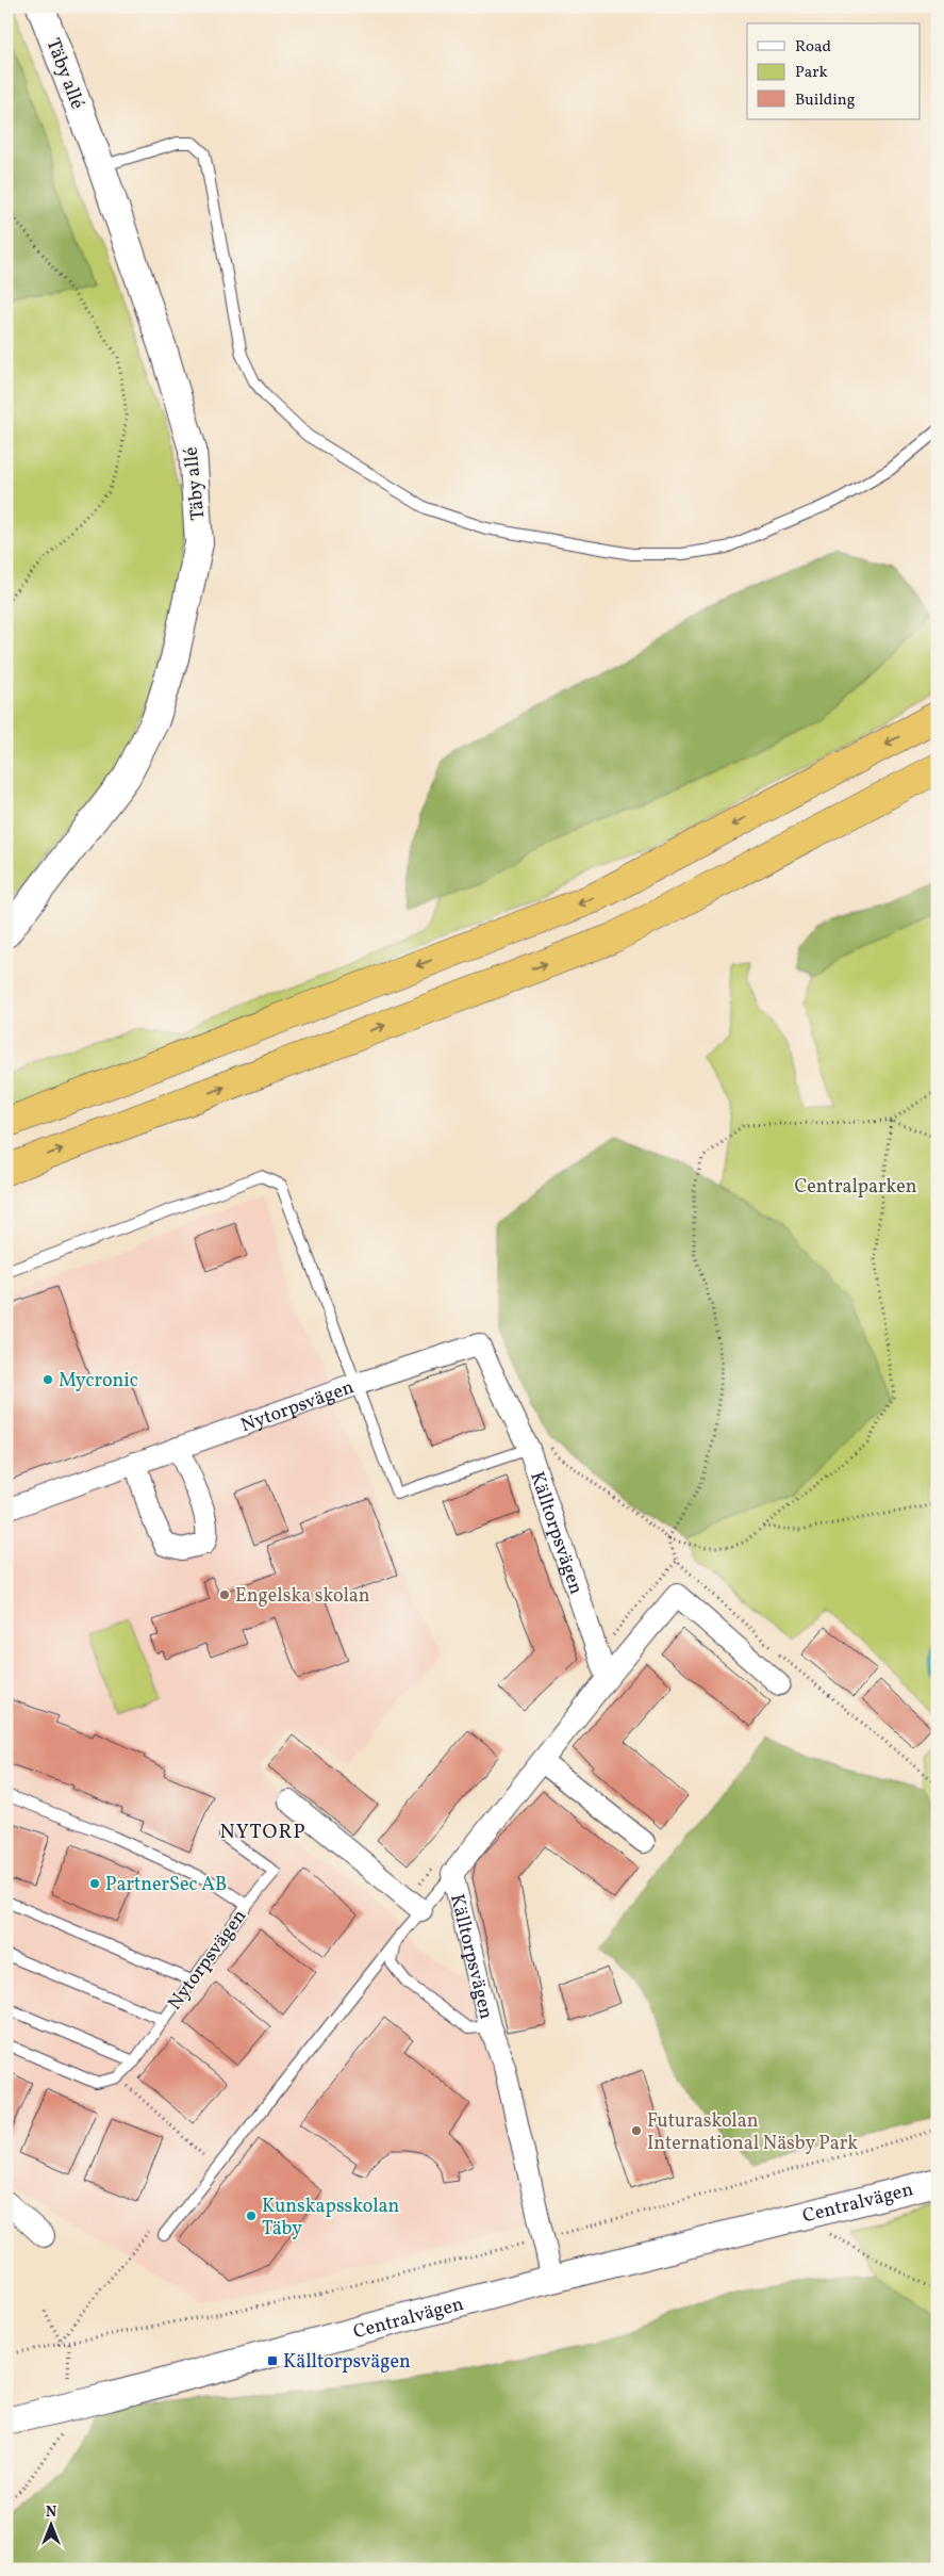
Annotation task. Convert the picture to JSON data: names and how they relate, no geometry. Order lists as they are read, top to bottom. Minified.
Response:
{"streets":{"street":["Täby allé","Nytorpsvägen","Källtorpsvägen","Centralvägen"]},"crossings":[["Nytorpsvägen","Källtorpsvägen"],["Källtorpsvägen","Centralvägen"]],"districts":["NYTORP"],"parks":["Centralparken"],"places":{"other":["Mycronic","Engelska skolan","PartnerSec AB","Futuraskolan International Näsby Park","Kunskapsskolan Täby"],"transit":["Källtorpsvägen"]},"legend":["Road","Park","Building"],"north":"top"}
